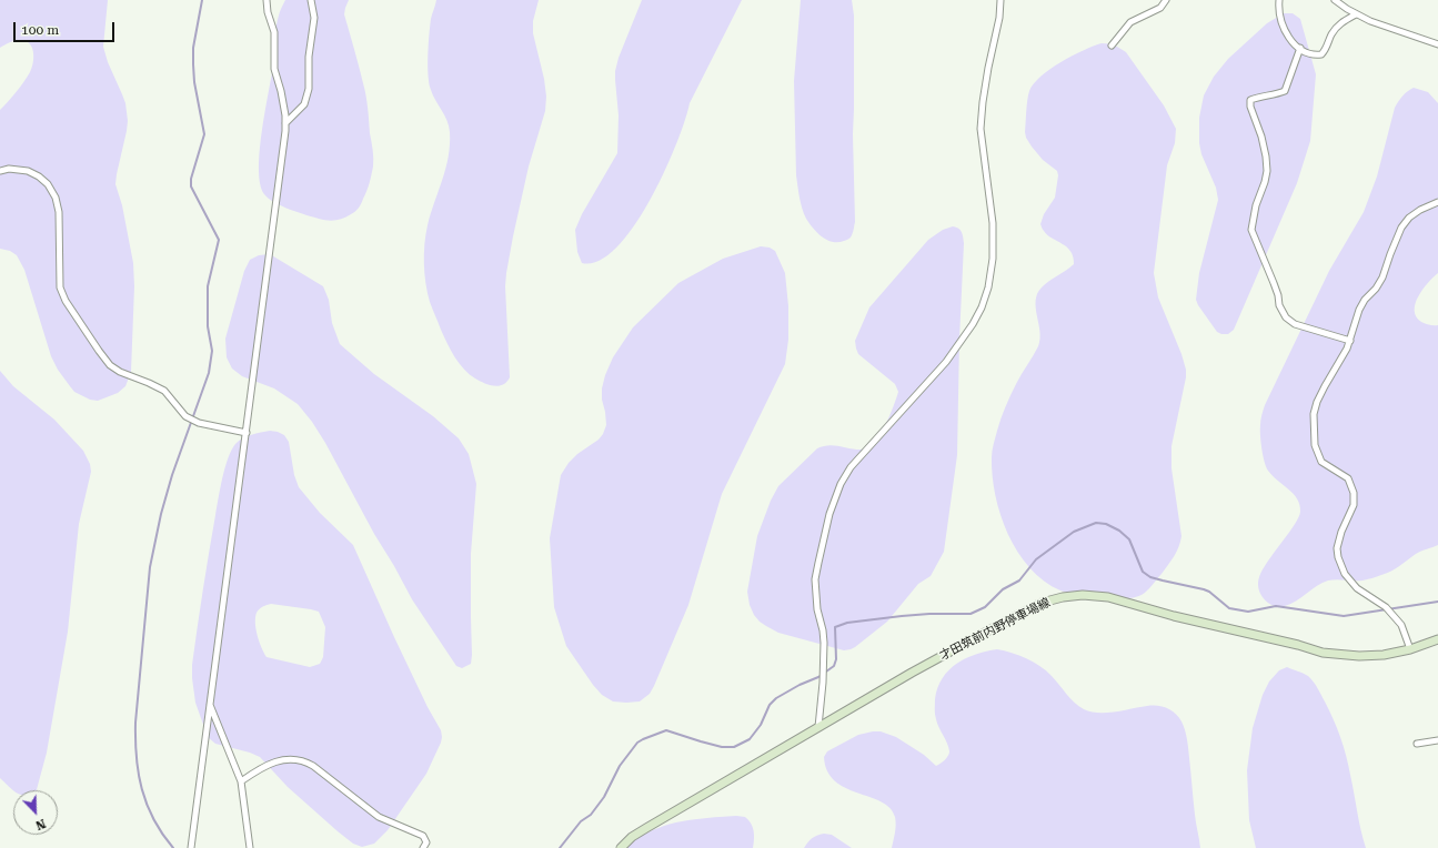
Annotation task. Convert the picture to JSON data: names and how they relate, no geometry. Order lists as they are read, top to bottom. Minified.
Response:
{"streets":{"main road":["才田筑前内野停車場線"]},"scale_bar":"100 m","north":"bottom right"}
